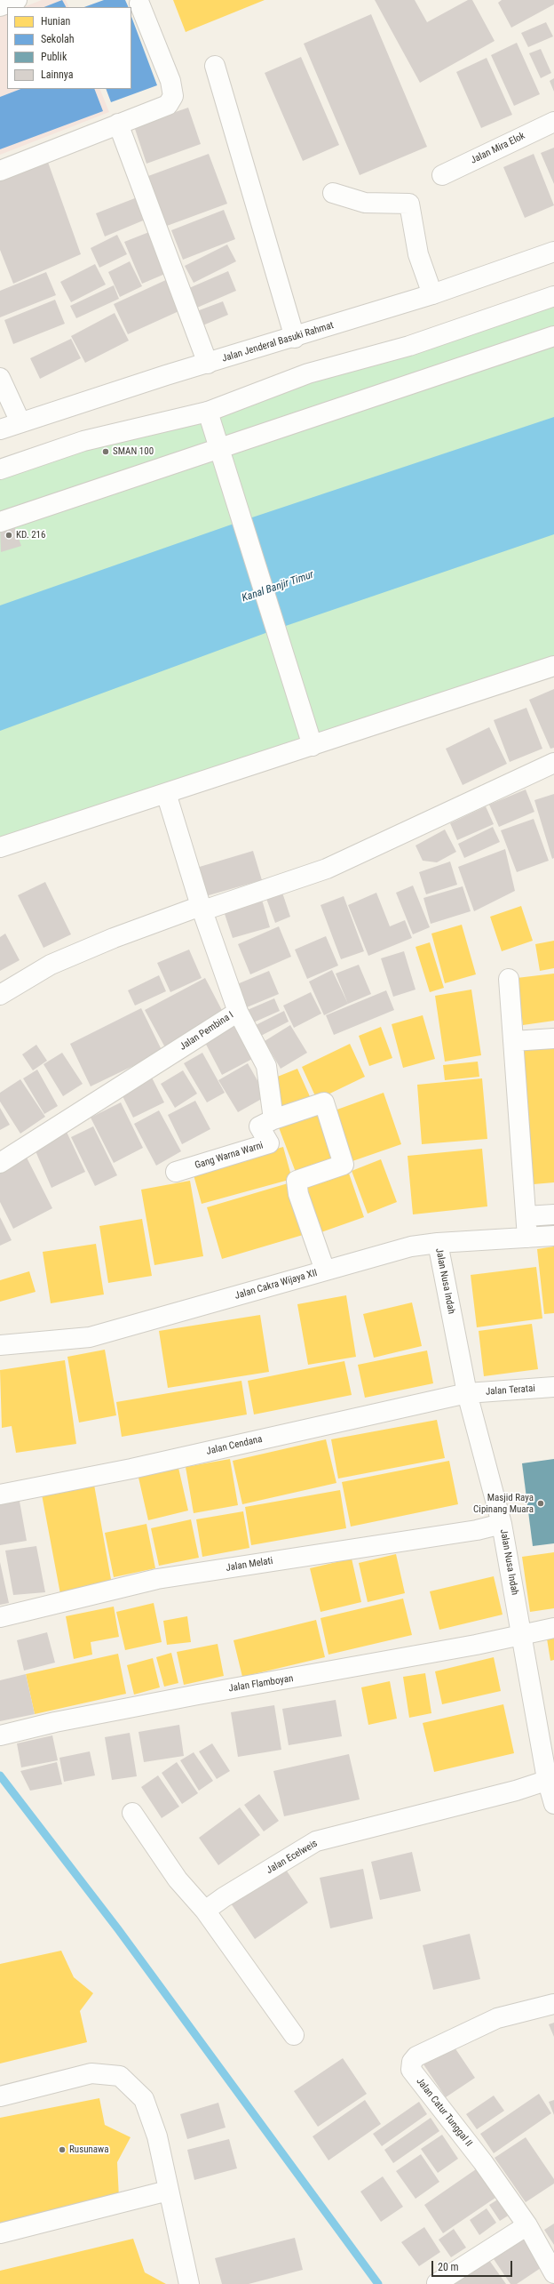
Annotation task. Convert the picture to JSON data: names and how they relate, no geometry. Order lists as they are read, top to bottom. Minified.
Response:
{"streets":{"street":["Jalan Mira Elok","Jalan Jenderal Basuki Rahmat","Jalan Pembina I","Gang Warna Warni","Jalan Nusa Indah","Jalan Cakra Wijaya XII","Jalan Teratai","Jalan Cendana","Jalan Melati","Jalan Flamboyan","Jalan Ecelweis","Jalan Catur Tunggal II"]},"crossings":[["Gang Warna Warni","Jalan Cakra Wijaya XII"],["Jalan Nusa Indah","Jalan Cakra Wijaya XII"],["Jalan Nusa Indah","Jalan Teratai"],["Jalan Nusa Indah","Jalan Cendana"],["Jalan Nusa Indah","Jalan Melati"],["Jalan Nusa Indah","Jalan Flamboyan"],["Jalan Nusa Indah","Jalan Ecelweis"],["Jalan Teratai","Jalan Cendana"]],"water":["Kanal Banjir Timur"],"places":["SMAN 100","KD. 216","Masjid Raya Cipinang Muara","Rusunawa"],"legend":["Hunian","Sekolah","Publik","Lainnya"],"scale_bar":"20 m"}
